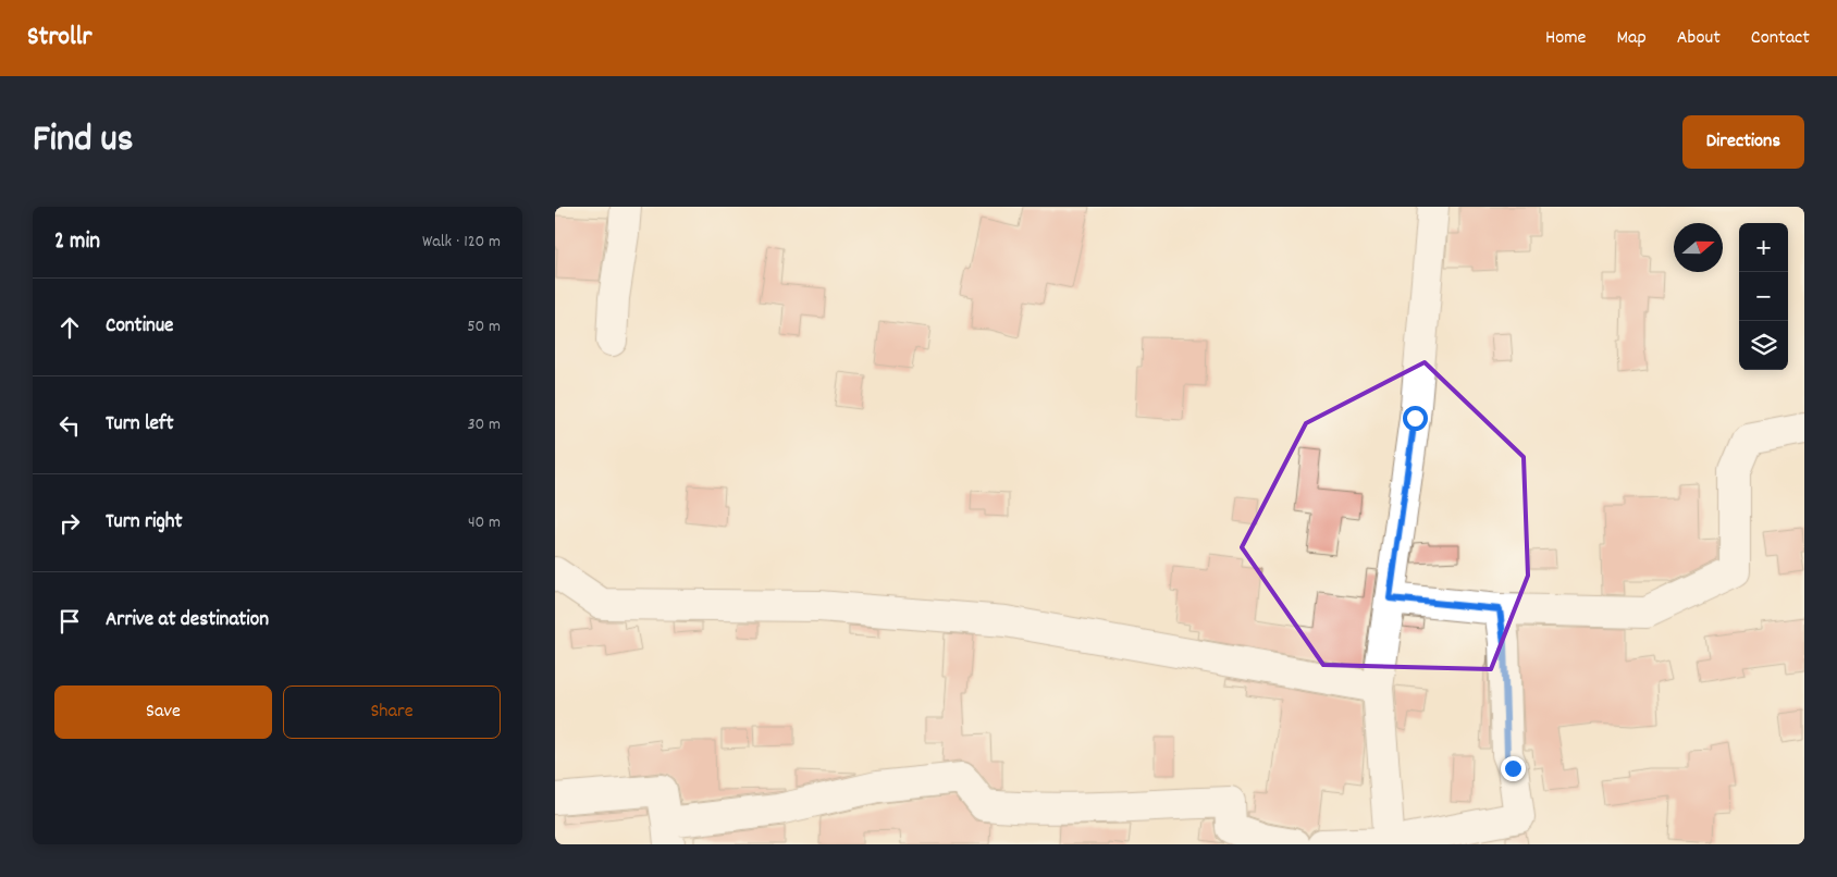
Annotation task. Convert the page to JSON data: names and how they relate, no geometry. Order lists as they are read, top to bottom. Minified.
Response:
{"north":"right","page":{"header":"Strollr","nav":["Home","Map","About","Contact"],"title":"Find us","buttons":["Directions",["Save","Share"]],"heading":["2 min","Walk · 120 m"],"map_buttons":["+","−"],"list":[["Continue","50 m"],["Turn left","30 m"],["Turn right","40 m"],"Arrive at destination"]}}
